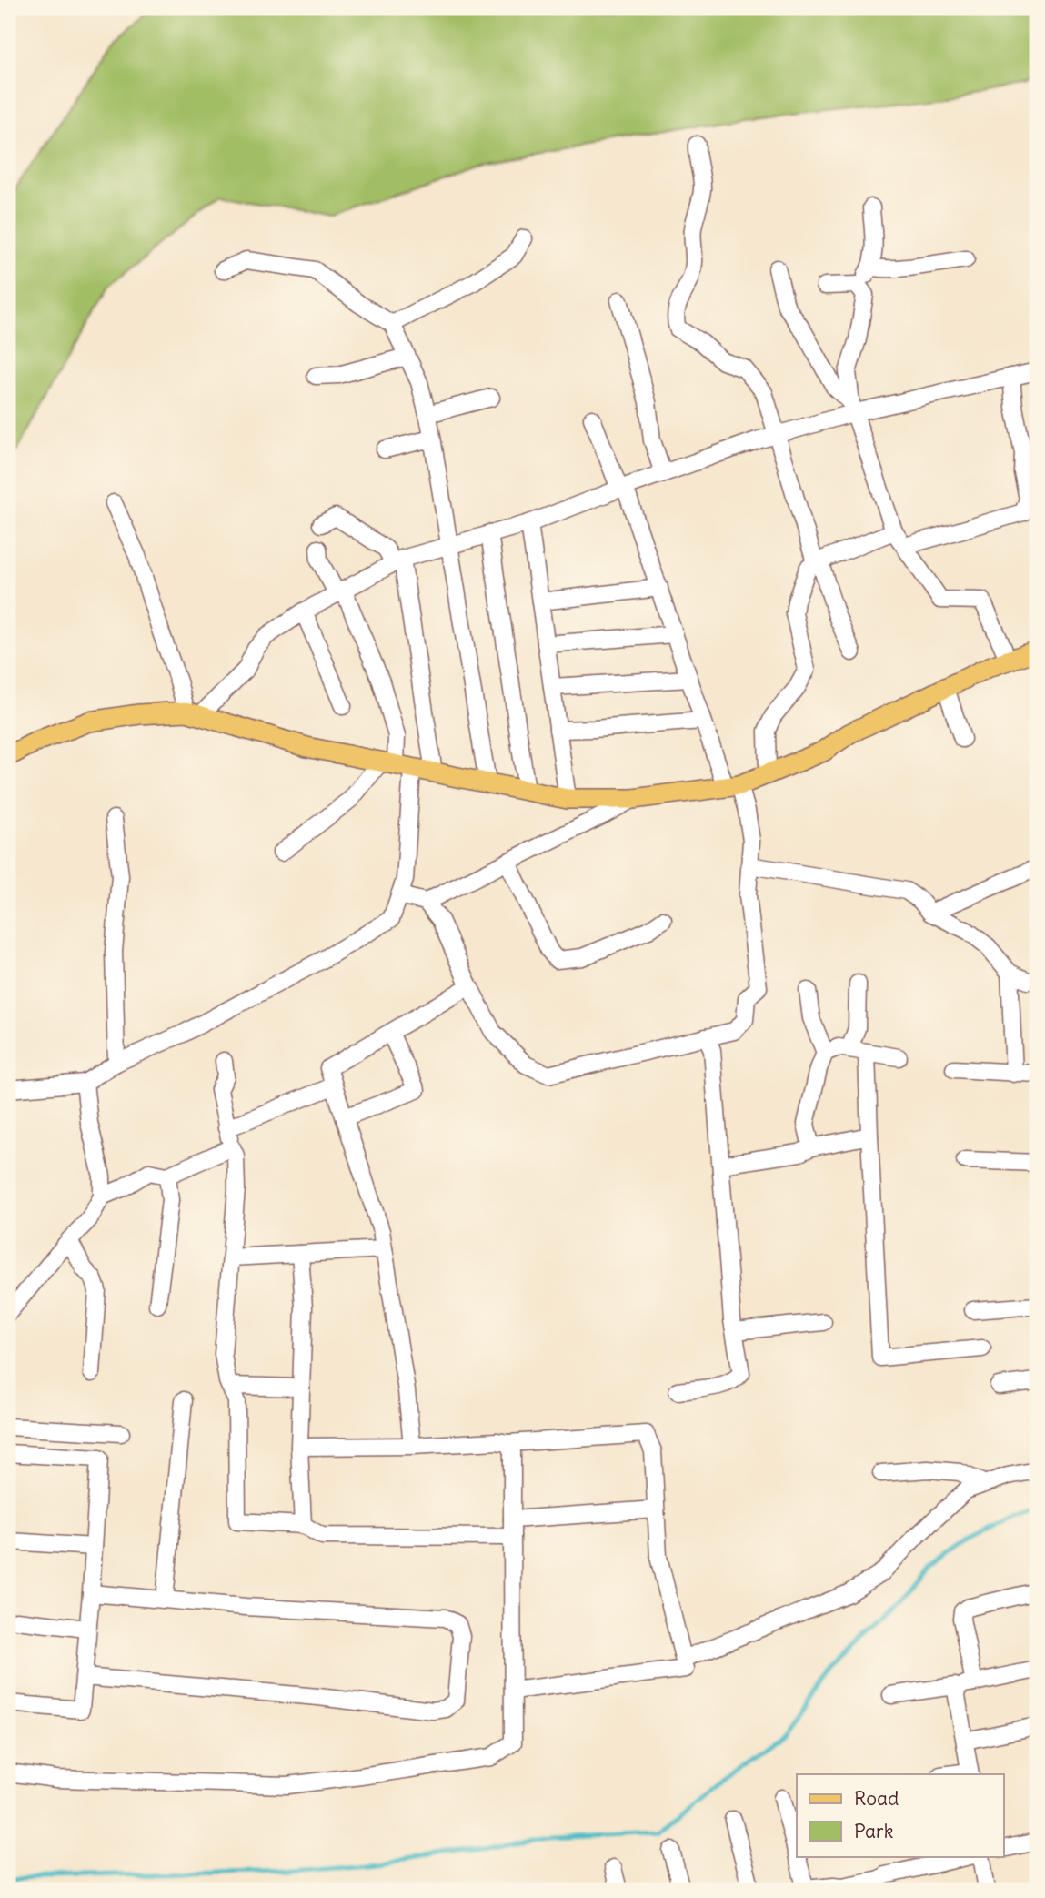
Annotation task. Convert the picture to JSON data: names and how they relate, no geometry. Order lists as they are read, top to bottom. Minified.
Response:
{"legend":["Road","Park"]}
